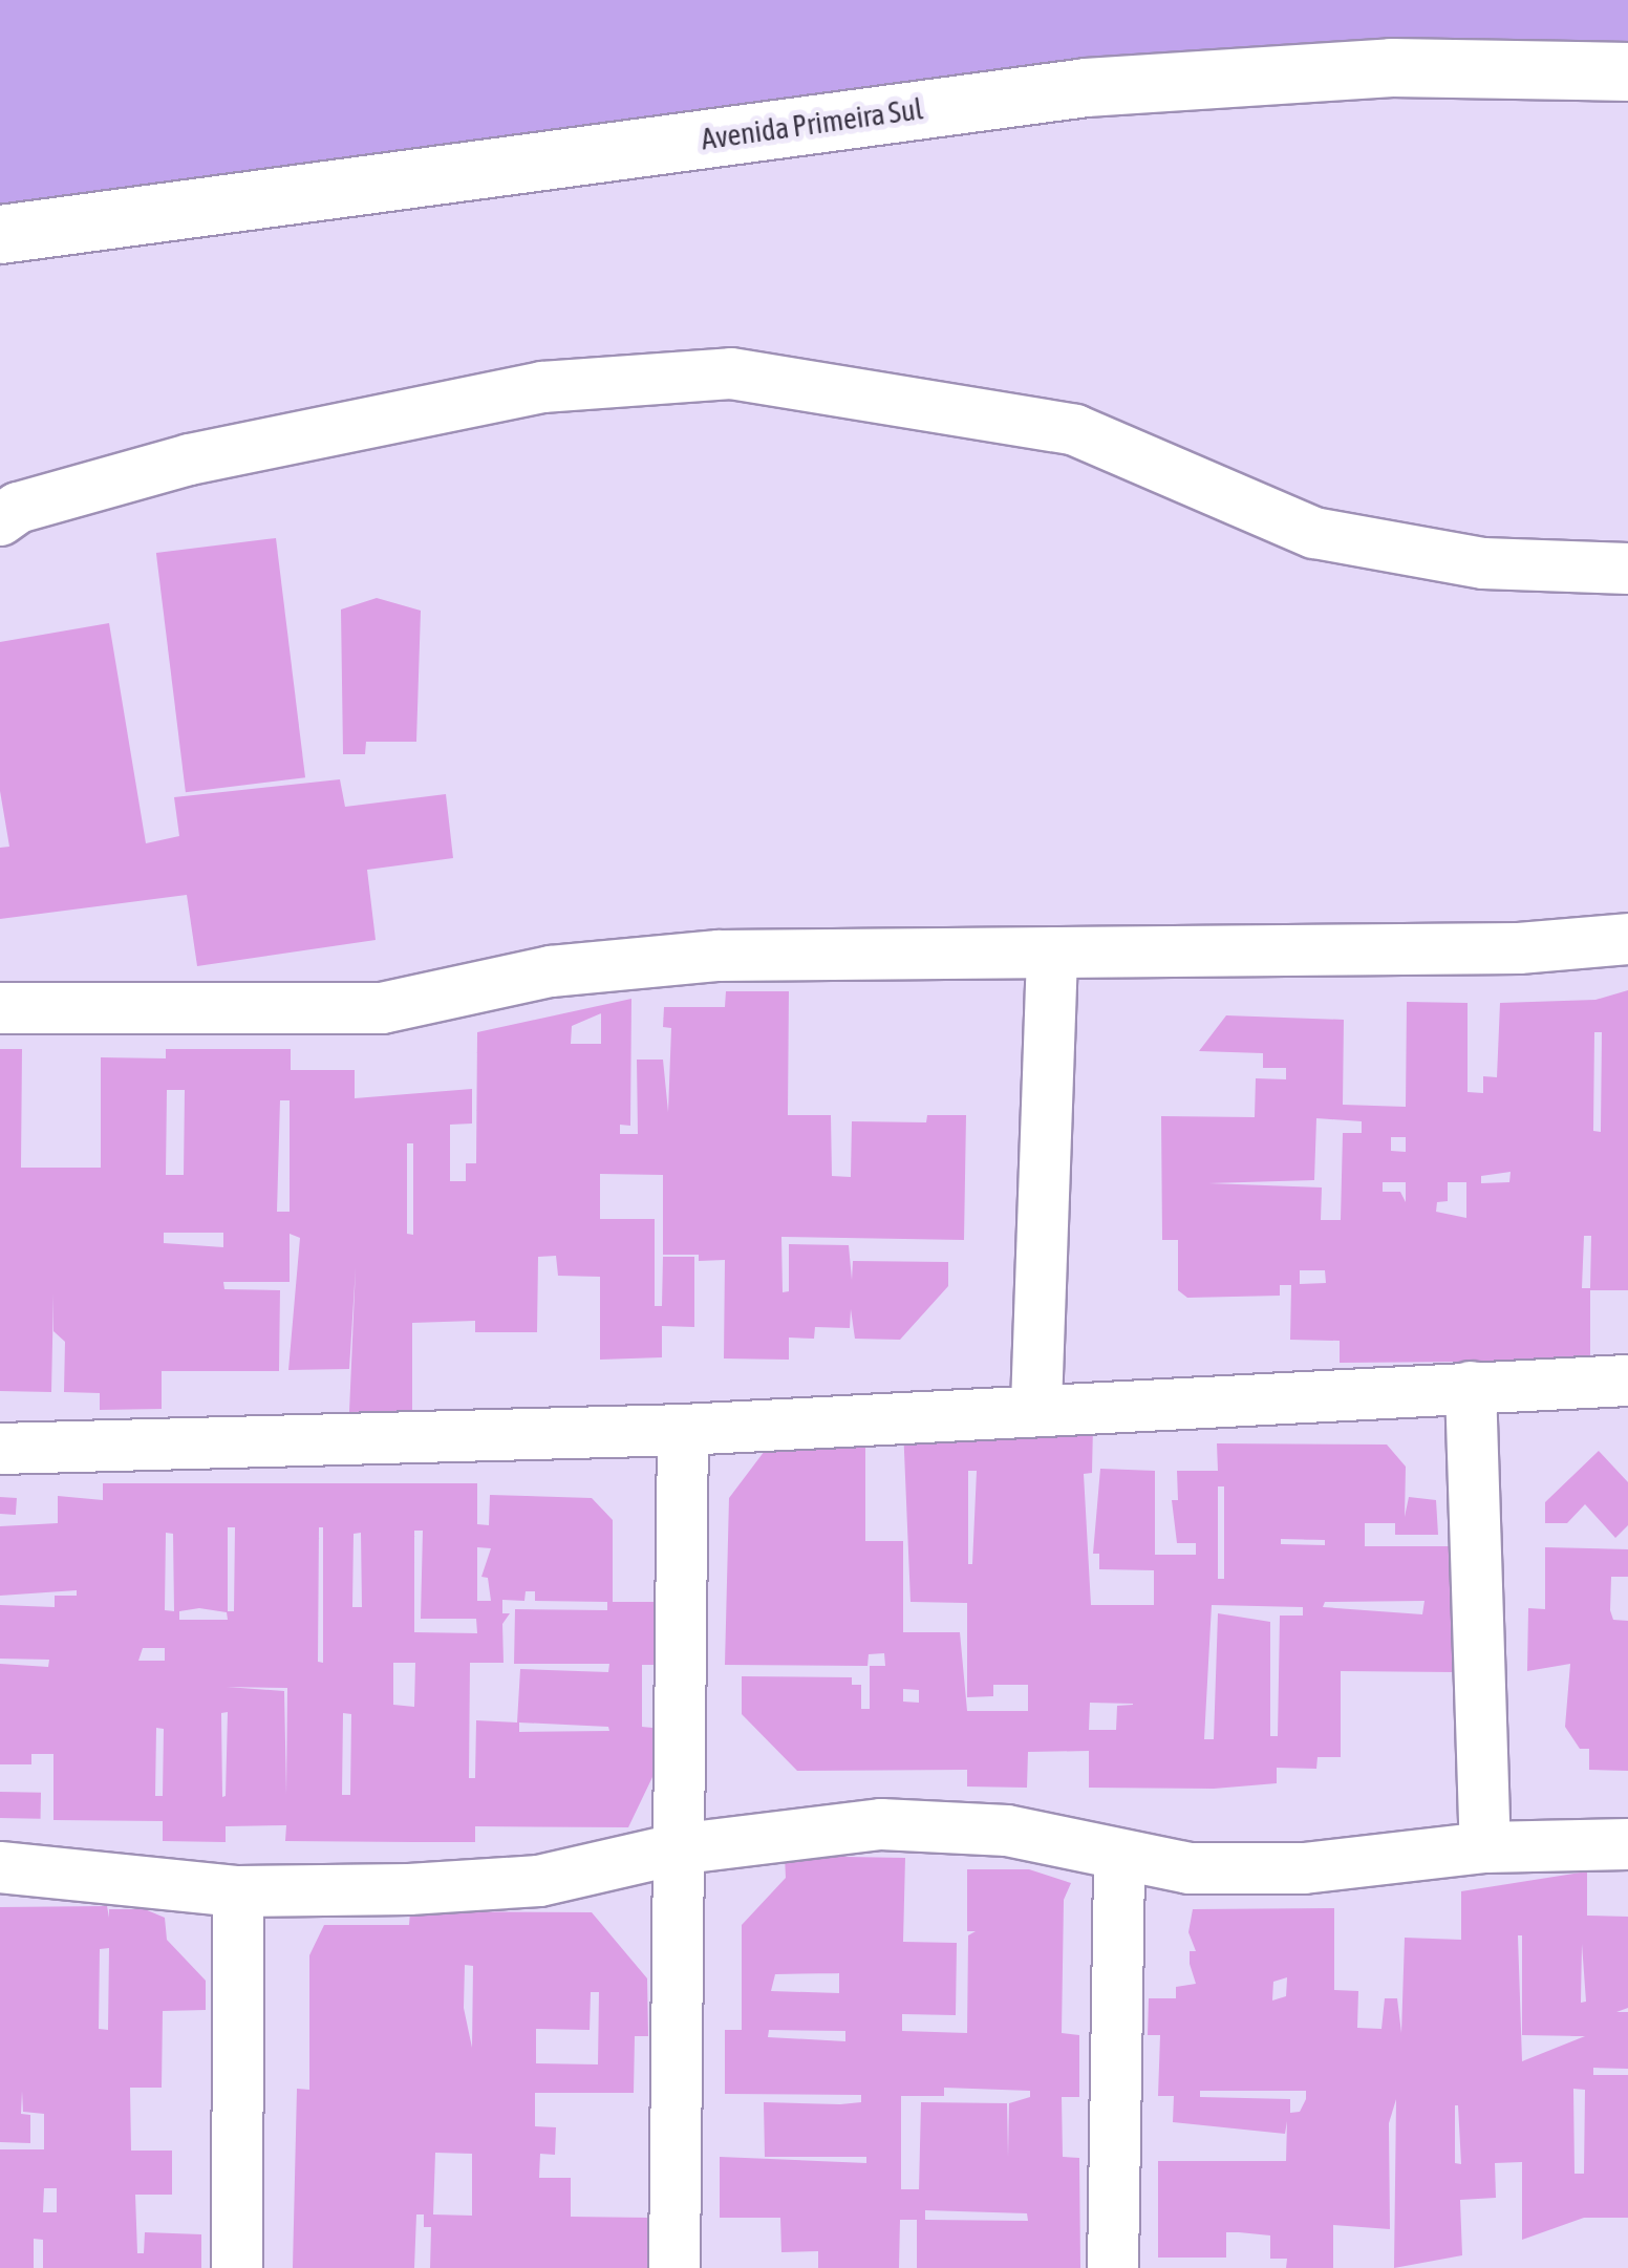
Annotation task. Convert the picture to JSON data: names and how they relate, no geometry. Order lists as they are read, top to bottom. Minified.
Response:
{"streets":{"main road":["Avenida Primeira Sul"]}}
